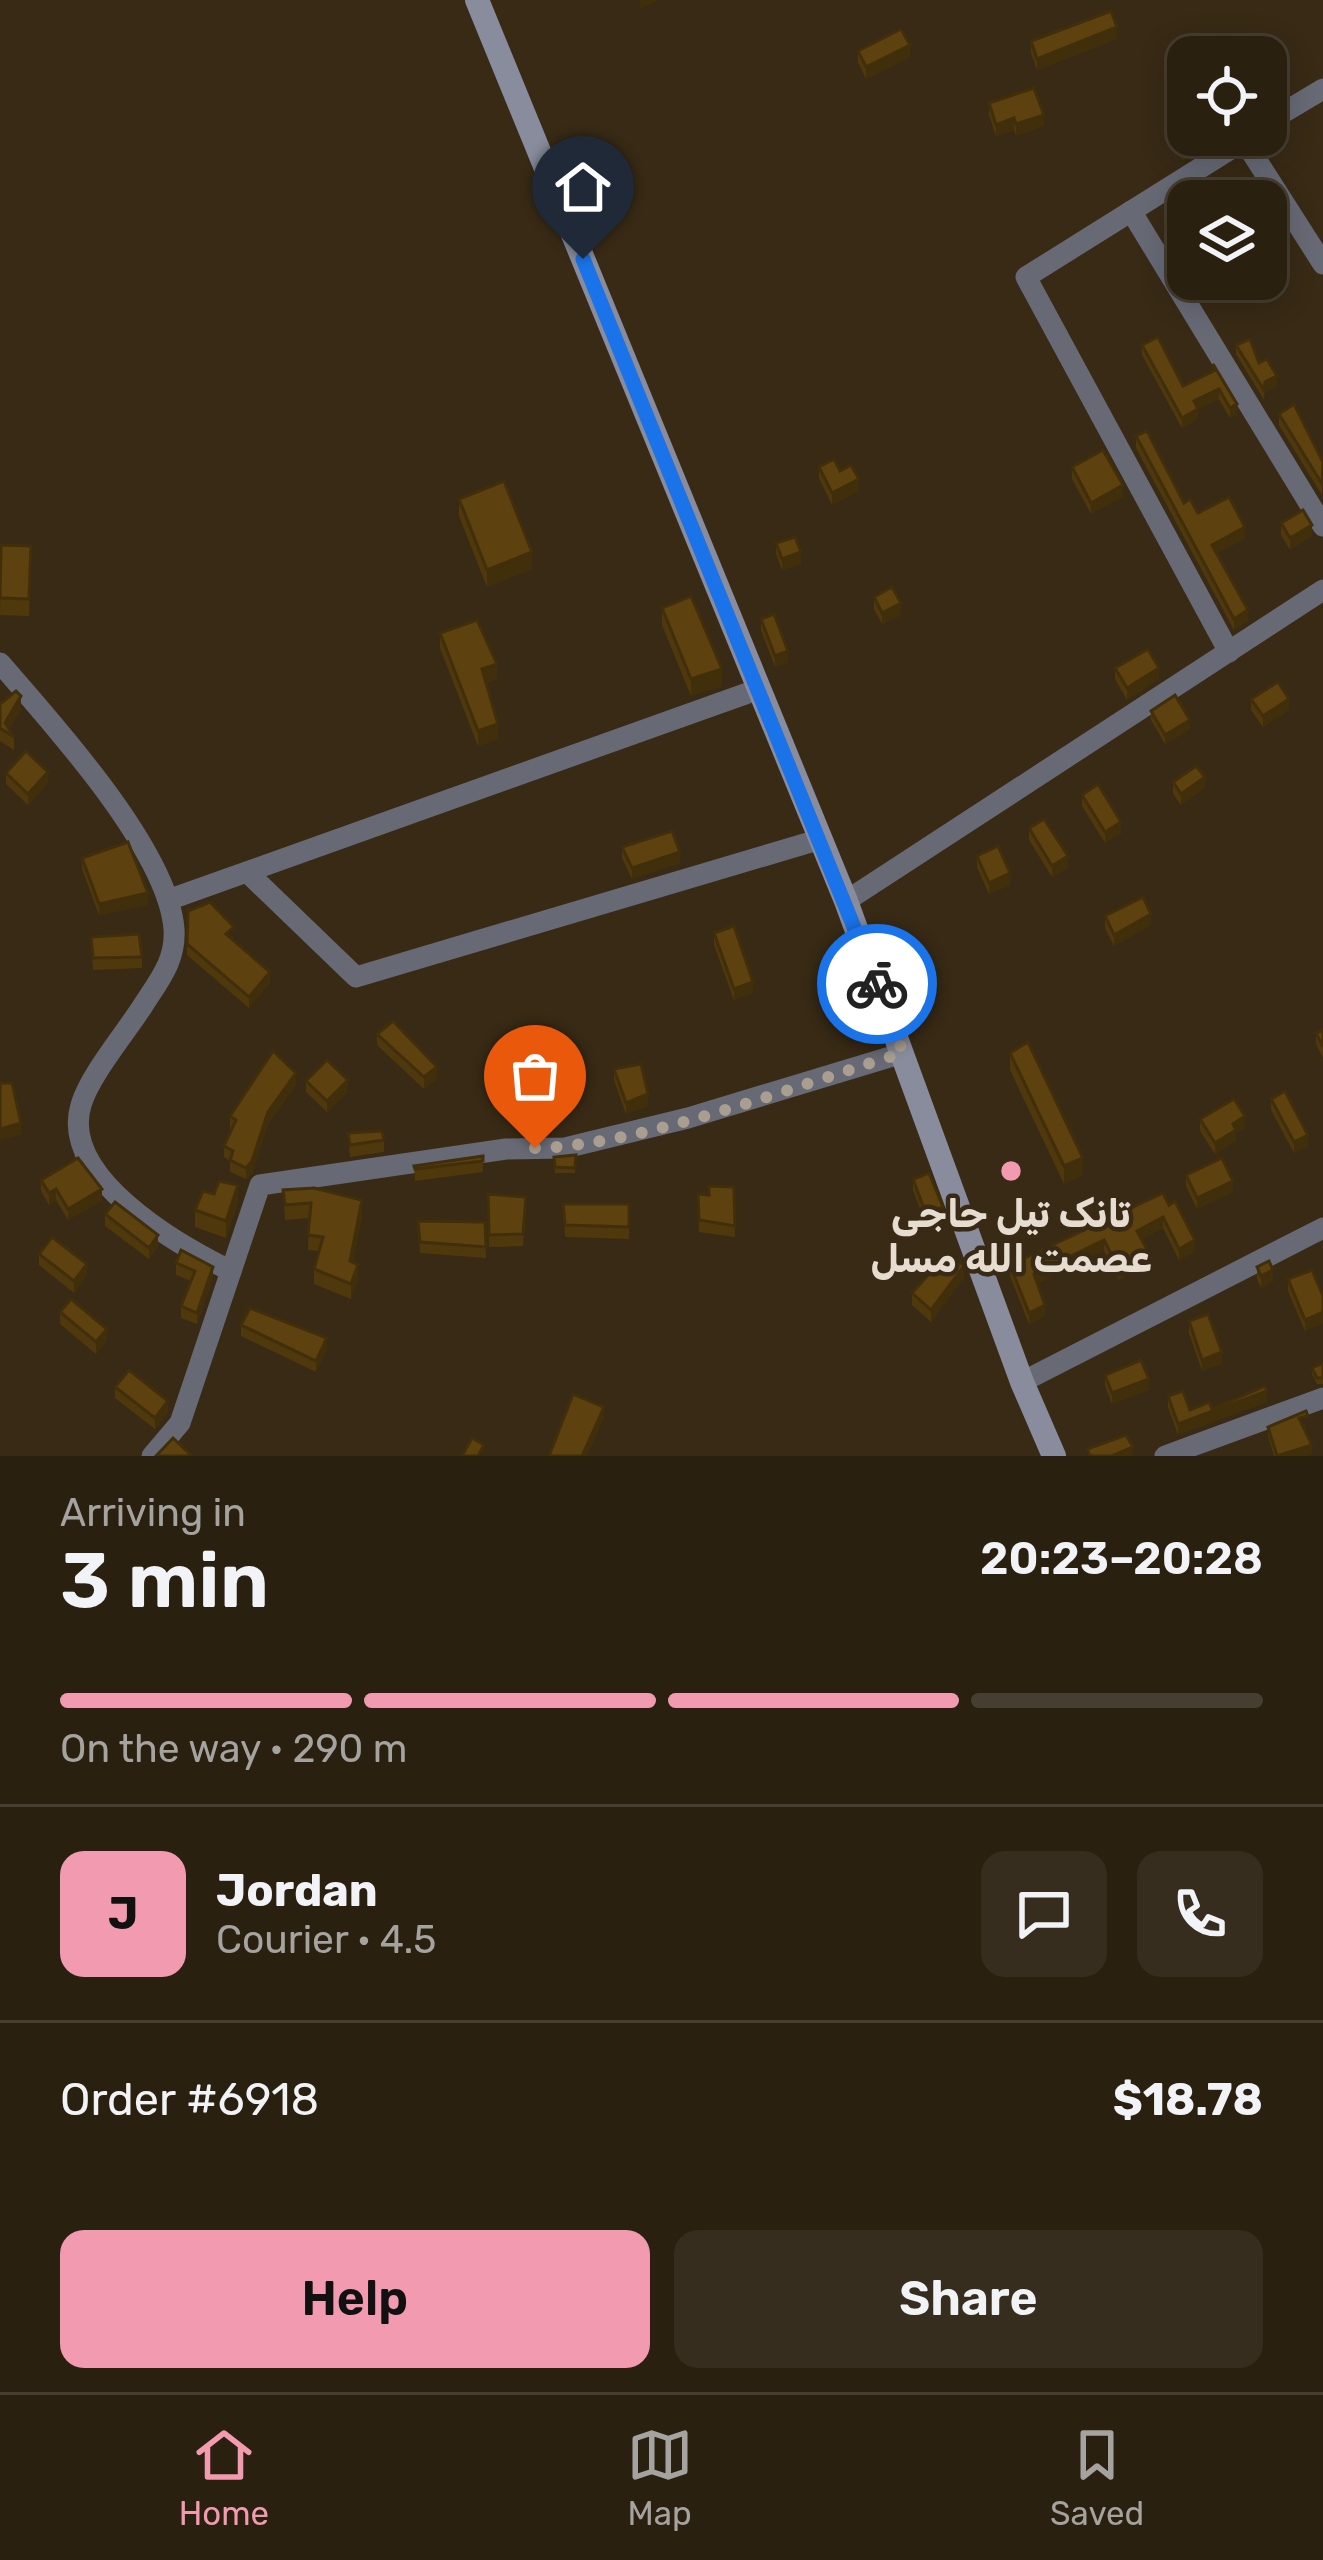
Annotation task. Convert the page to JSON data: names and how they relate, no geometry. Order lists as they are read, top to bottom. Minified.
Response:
{"places":["تانک تیل حاجی عصمت الله مسل"],"page":{"heading":["3 min","Arriving in","20:23–20:28"],"panel":["Jordan","Courier · 4.5","Order #6918","$18.78"],"bar":"On the way · 290 m","round":"J","buttons":["Help","Share"],"tabs":["Home","Map","Saved"]}}
